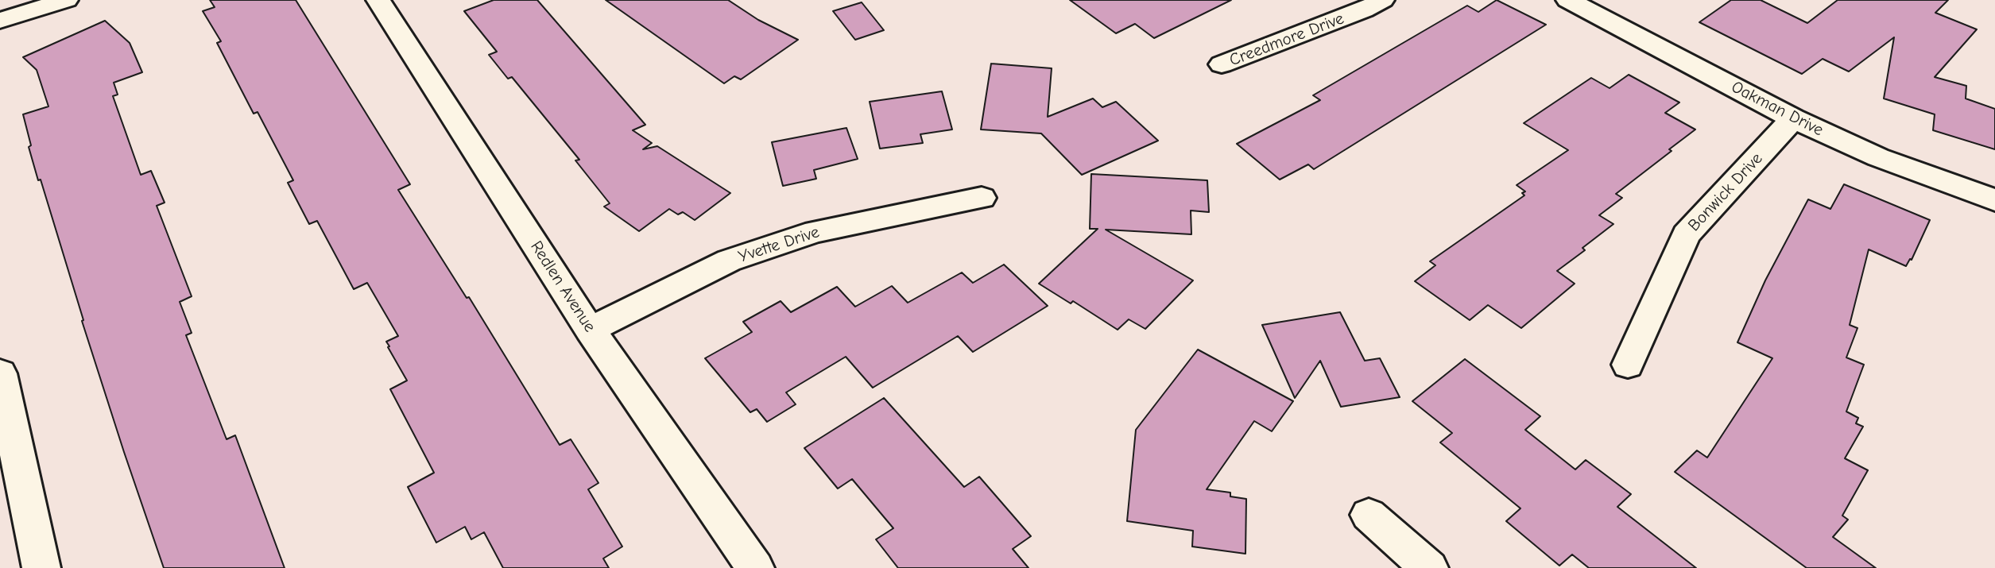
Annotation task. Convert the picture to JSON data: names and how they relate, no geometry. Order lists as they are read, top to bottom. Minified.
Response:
{"streets":{"street":["Creedmore Drive","Oakman Drive","Bonwick Drive","Yvette Drive","Redlen Avenue"]},"crossings":[["Oakman Drive","Bonwick Drive"],["Yvette Drive","Redlen Avenue"]]}
